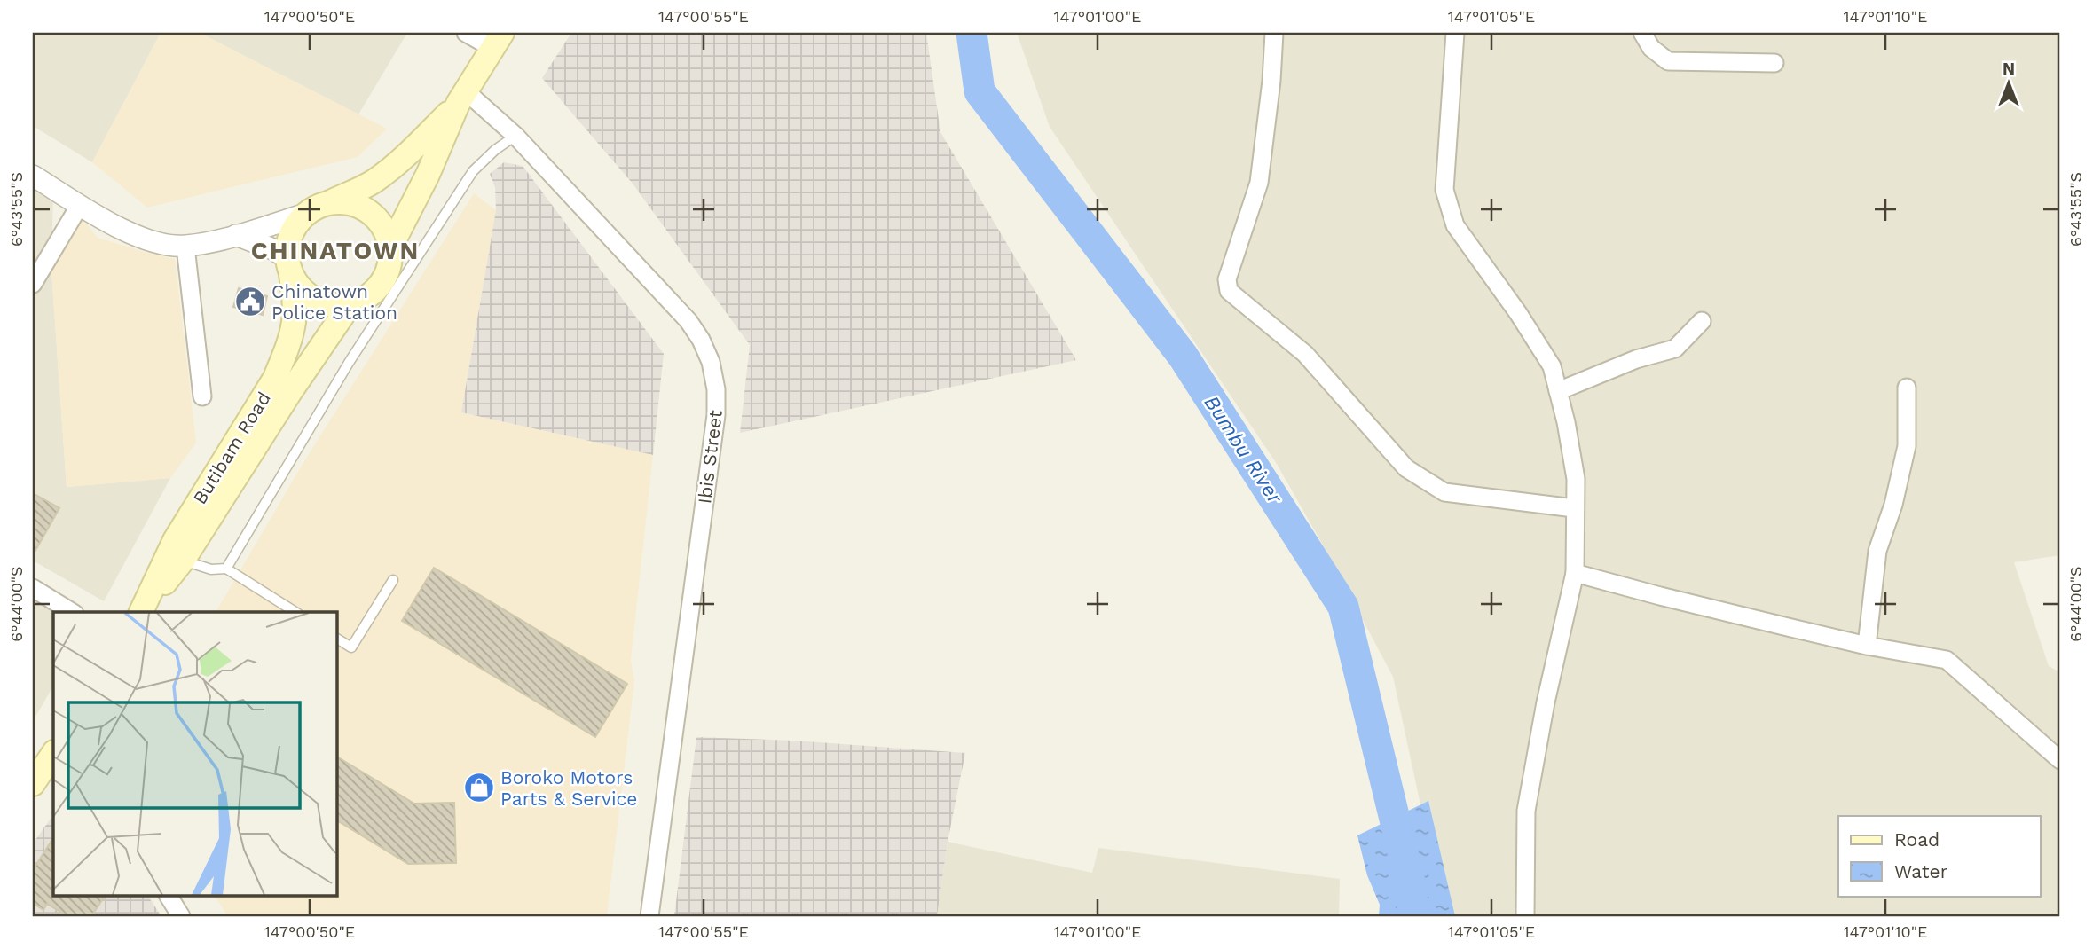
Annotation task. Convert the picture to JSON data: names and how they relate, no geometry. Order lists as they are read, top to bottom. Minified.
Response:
{"streets":{"main road":["Butibam Road"],"street":["Ibis Street"]},"districts":["CHINATOWN"],"water":["Bumbu River"],"places":{"public building":["Chinatown Police Station"],"shop":["Boroko Motors Parts & Service"]},"legend":["Road","Water"],"north":"top","coordinates":["147°00'50\"E","147°00'55\"E","147°01'00\"E","147°01'05\"E","147°01'10\"E","6°43'55\"S","6°44'00\"S"]}
